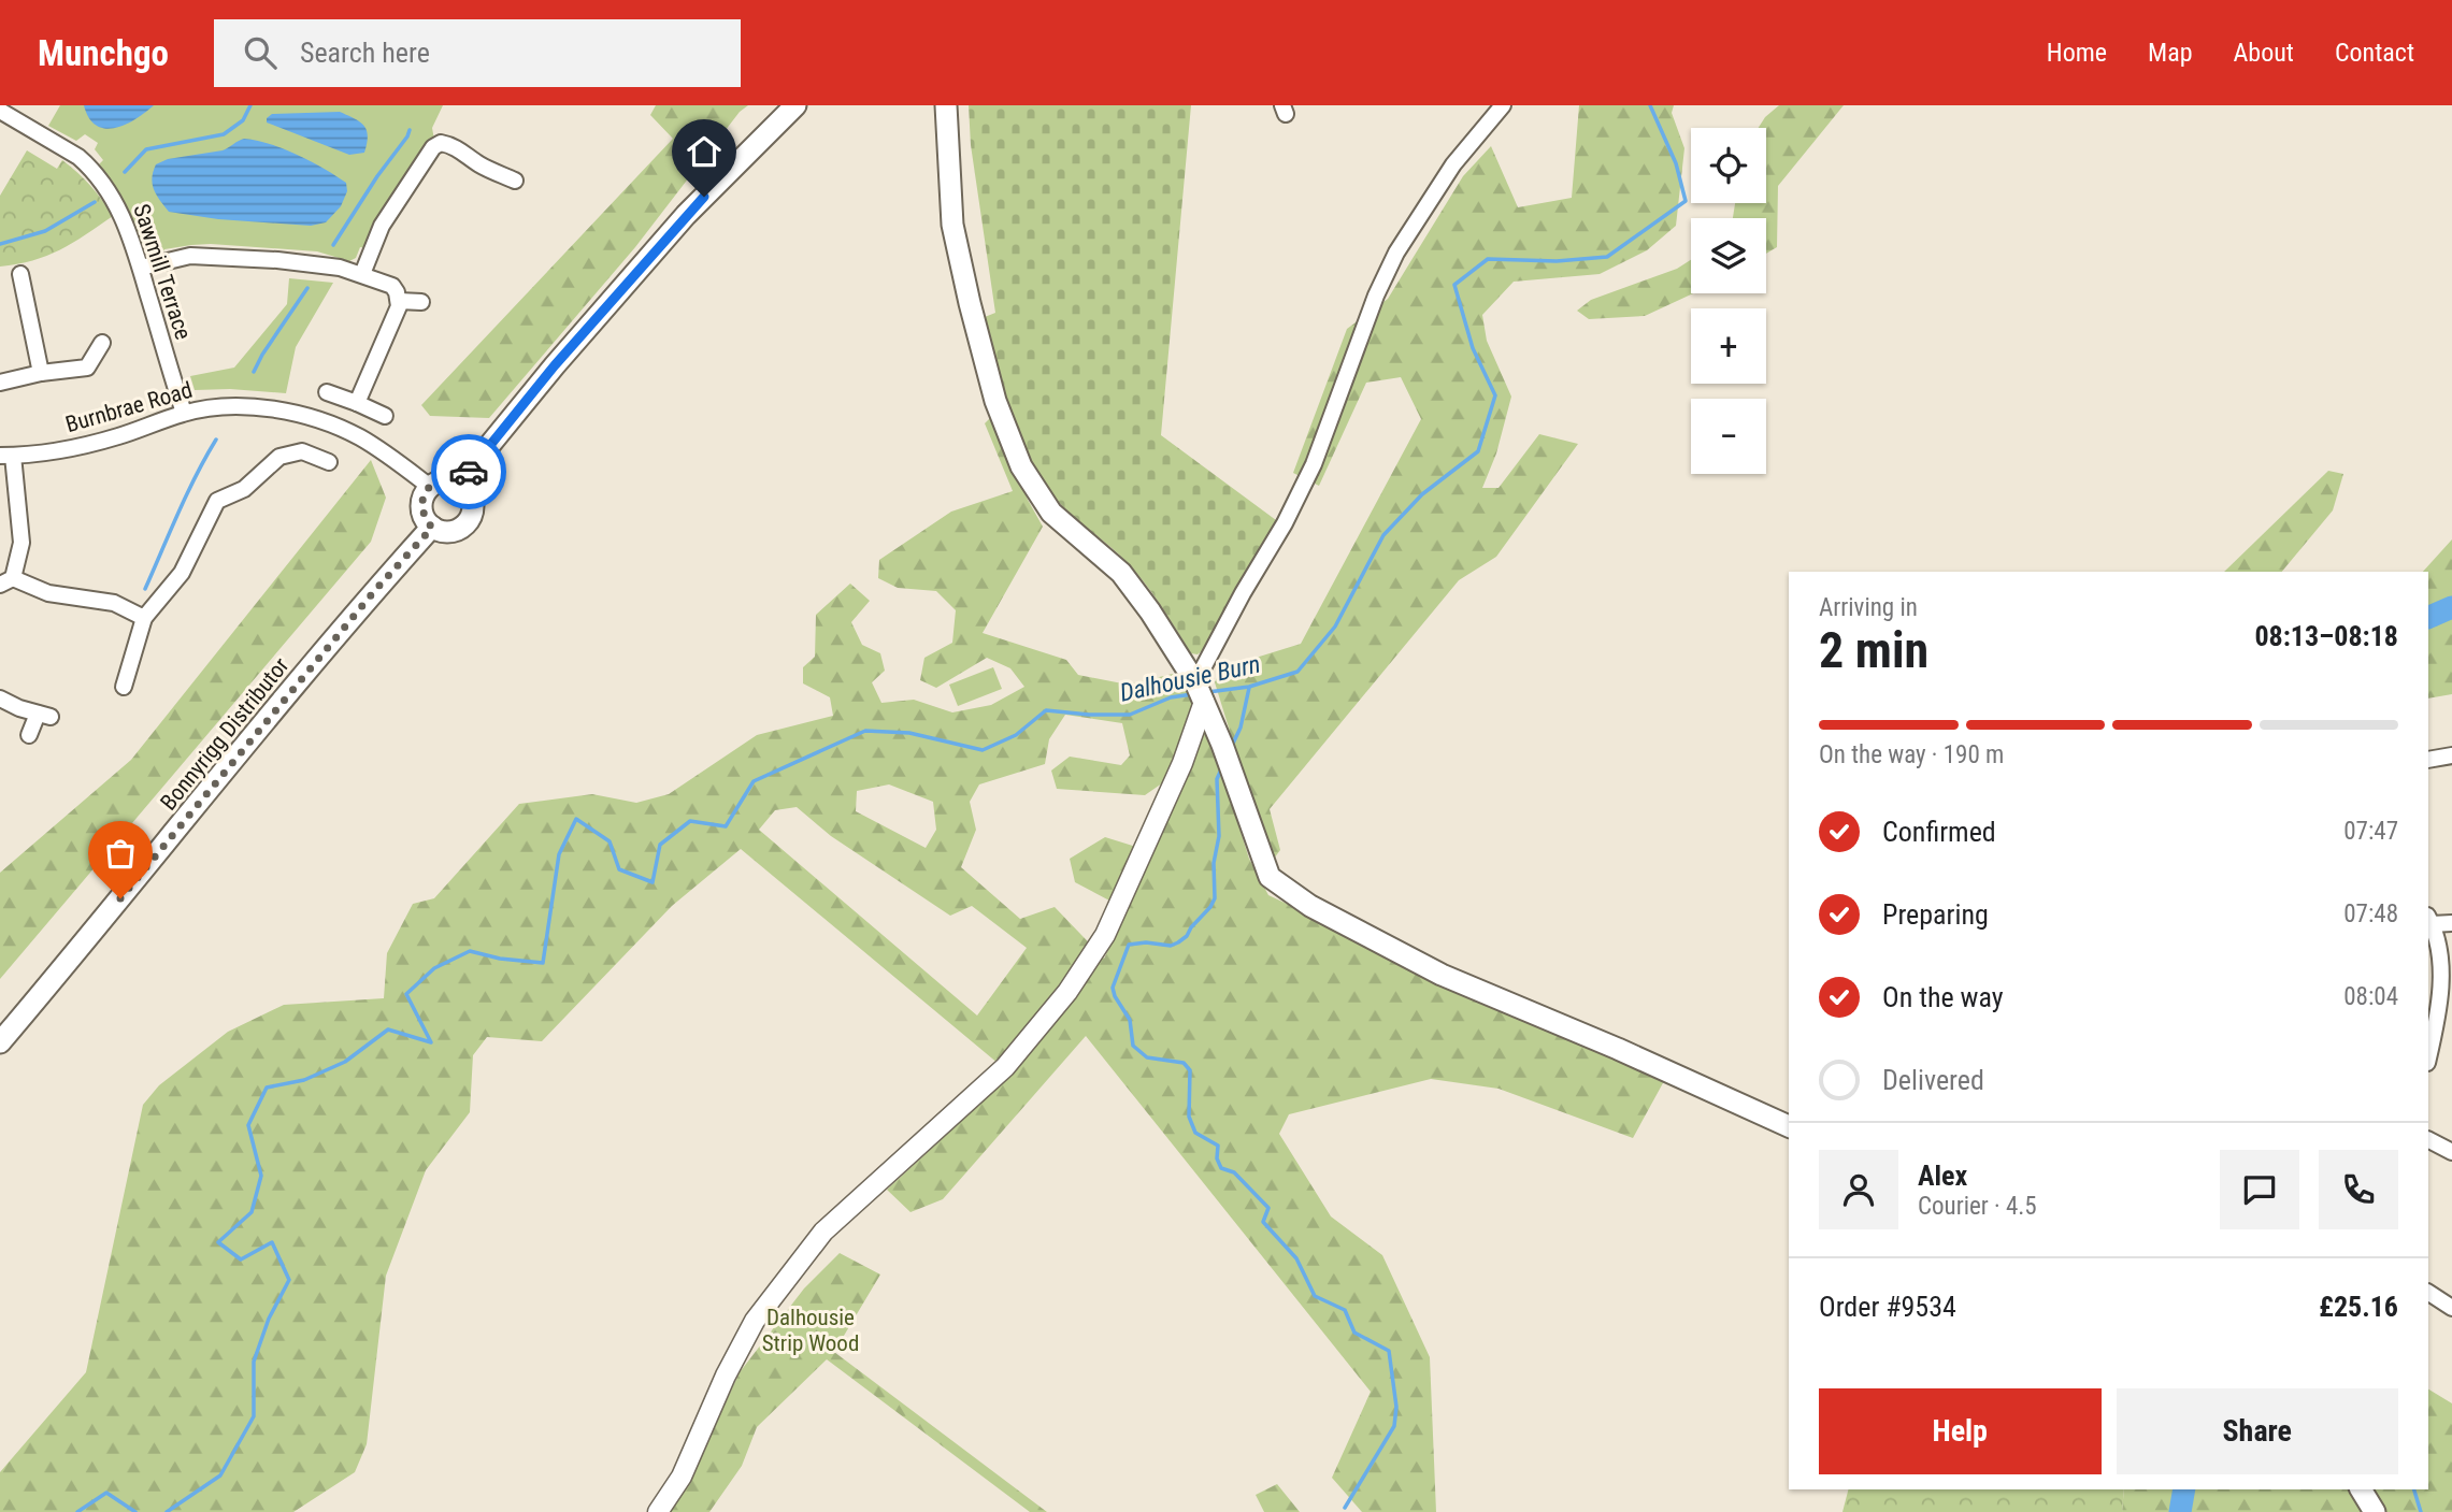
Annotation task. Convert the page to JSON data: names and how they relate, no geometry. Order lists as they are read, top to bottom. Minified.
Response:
{"streets":{"main road":["Bonnyrigg Distributor"],"street":["Sawmill Terrace","Burnbrae Road"]},"crossings":[["Sawmill Terrace","Burnbrae Road"],["Burnbrae Road","Bonnyrigg Distributor"]],"water":["Dalhousie Burn"],"parks":["Dalhousie Strip Wood"],"page":{"header":"Munchgo","search":"Search here","nav":["Home","Map","About","Contact"],"map_buttons":["+","−"],"heading":["2 min","Arriving in","08:13–08:18"],"panel":["Alex","Courier · 4.5","Order #9534","£25.16"],"bar":"On the way · 190 m","list":[["Confirmed","07:47"],["Preparing","07:48"],["On the way","08:04"],"Delivered"],"buttons":["Help","Share"]}}
